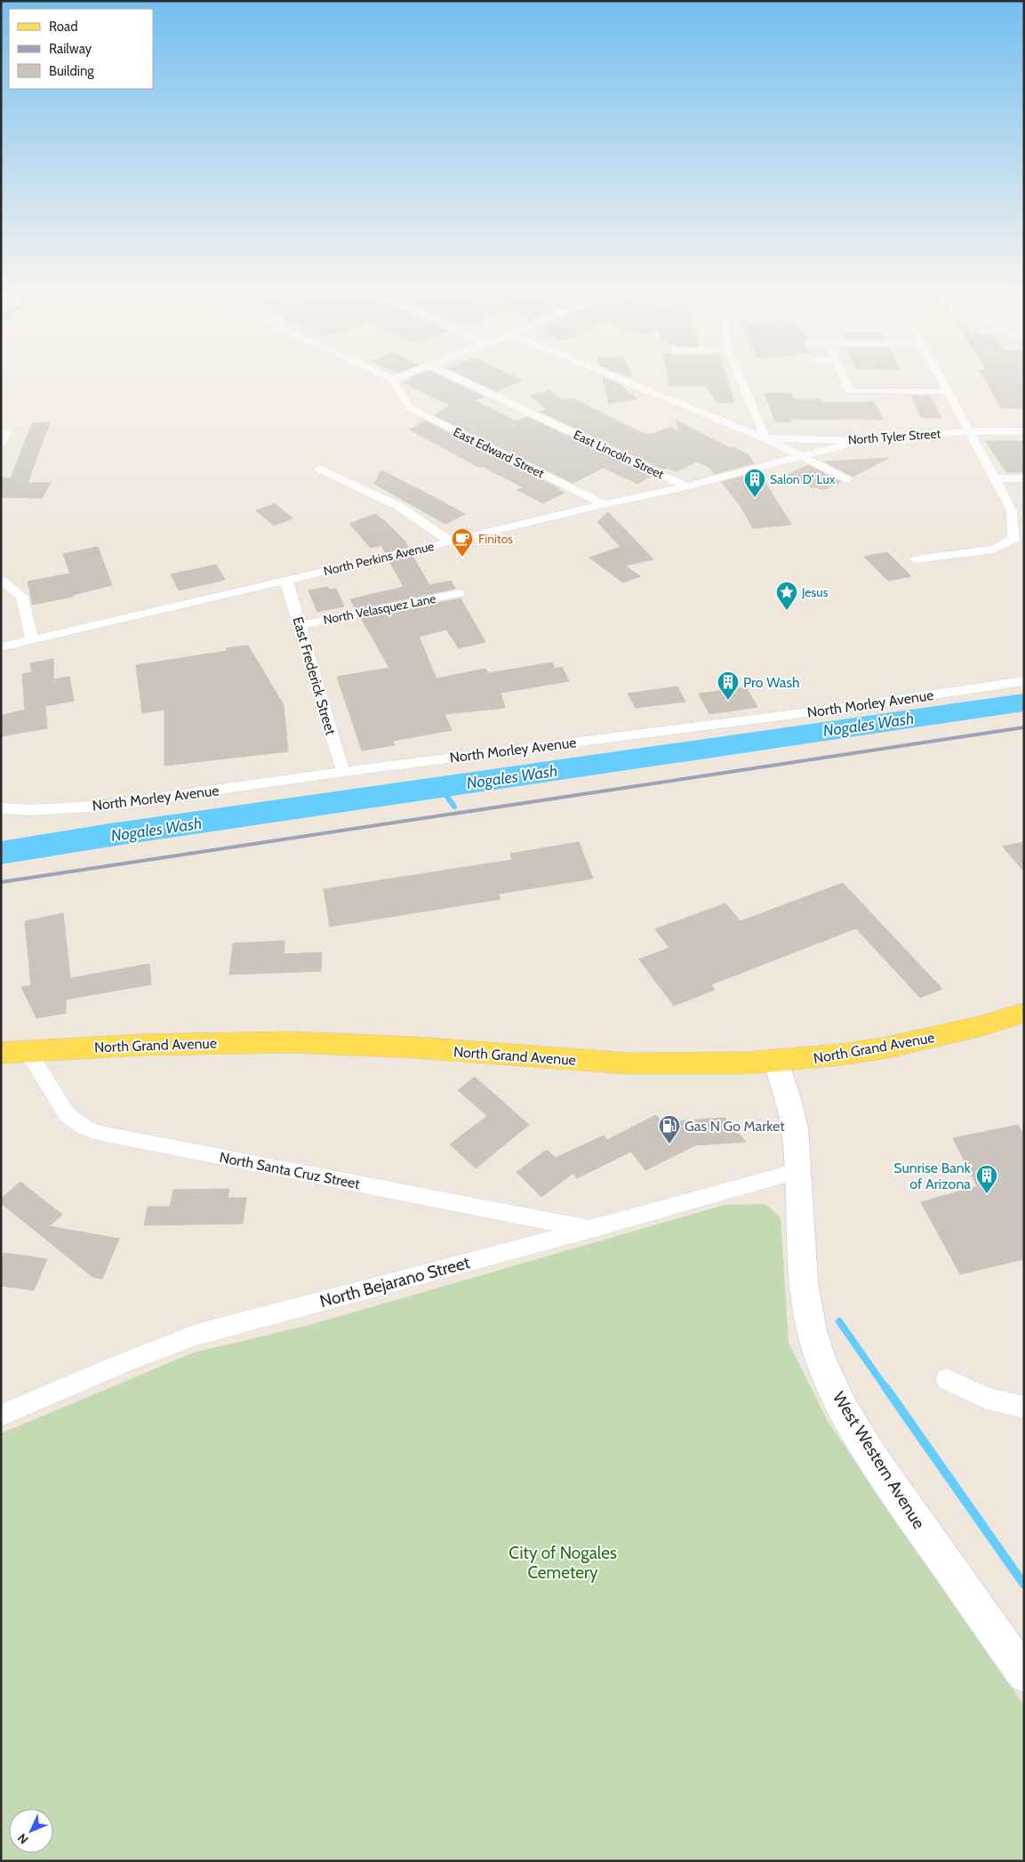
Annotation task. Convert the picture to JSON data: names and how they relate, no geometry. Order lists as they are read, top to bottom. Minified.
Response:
{"streets":{"main road":["North Grand Avenue"],"street":["North Tyler Street","East Edward Street","East Lincoln Street","North Perkins Avenue","North Velasquez Lane","East Frederick Street","North Morley Avenue","North Santa Cruz Street","North Bejarano Street","West Western Avenue"]},"crossings":[["North Tyler Street","North Perkins Avenue"],["East Edward Street","North Perkins Avenue"],["East Lincoln Street","North Perkins Avenue"],["North Perkins Avenue","East Frederick Street"],["North Velasquez Lane","East Frederick Street"],["East Frederick Street","North Morley Avenue"],["North Grand Avenue","North Santa Cruz Street"],["North Grand Avenue","West Western Avenue"],["North Santa Cruz Street","North Bejarano Street"],["North Bejarano Street","West Western Avenue"]],"water":["Nogales Wash"],"parks":["City of Nogales Cemetery"],"places":{"building":["Salon D' Lux","Pro Wash","Sunrise Bank of Arizona"],"cafe":["Finitos"],"place":["Jesus"],"fuel station":["Gas N Go Market"]},"legend":["Road","Railway","Building"],"north":"bottom left"}
